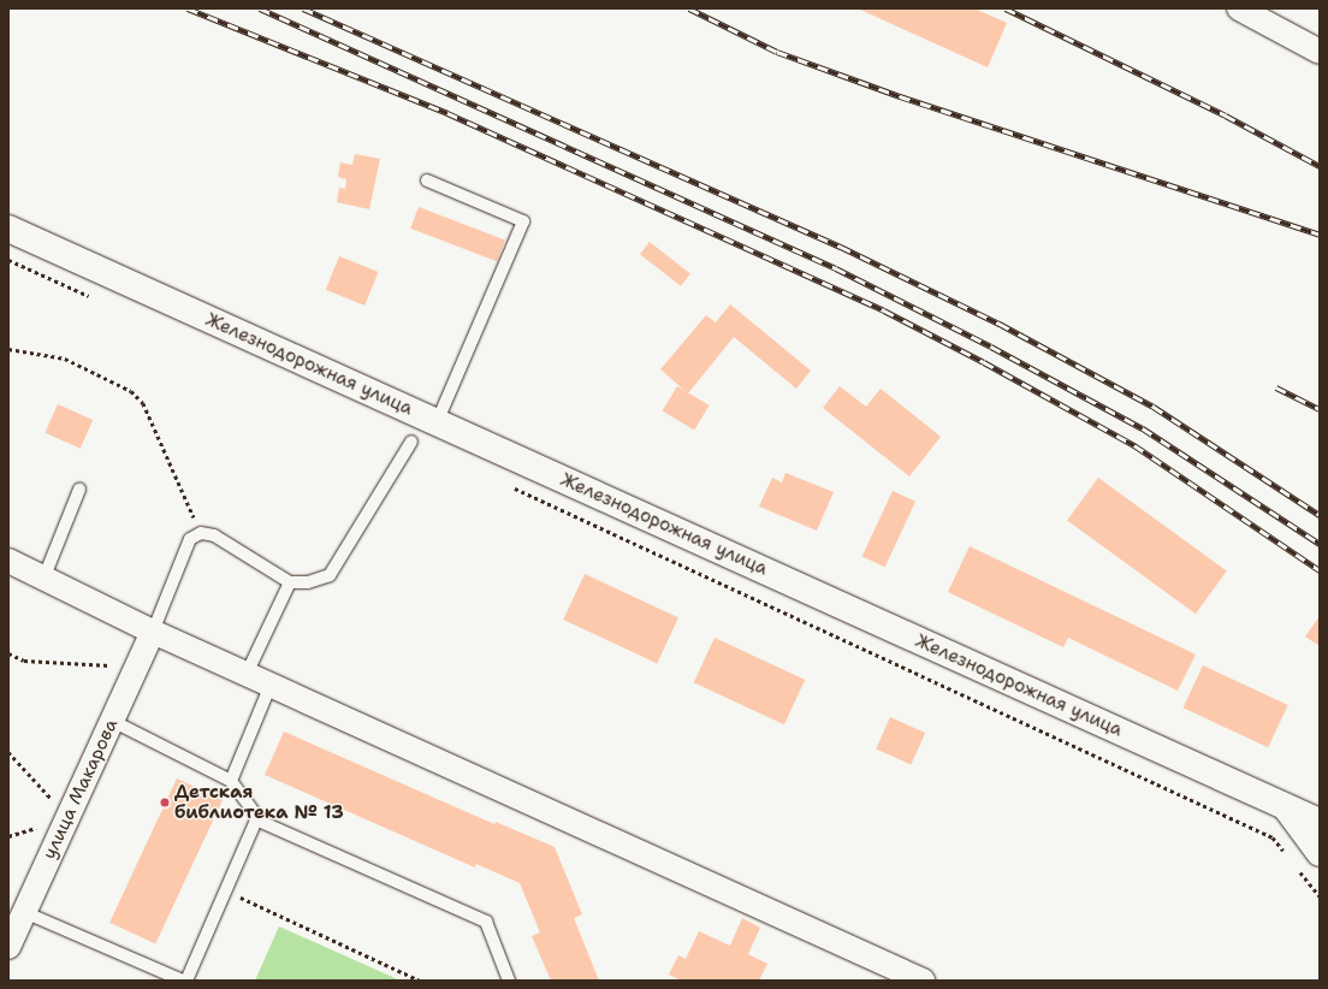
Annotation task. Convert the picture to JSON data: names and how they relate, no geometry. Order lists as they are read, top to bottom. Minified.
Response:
{"streets":{"main road":["Железнодорожная улица"],"street":["улица Макарова"]},"places":["Детская библиотека № 13"]}
